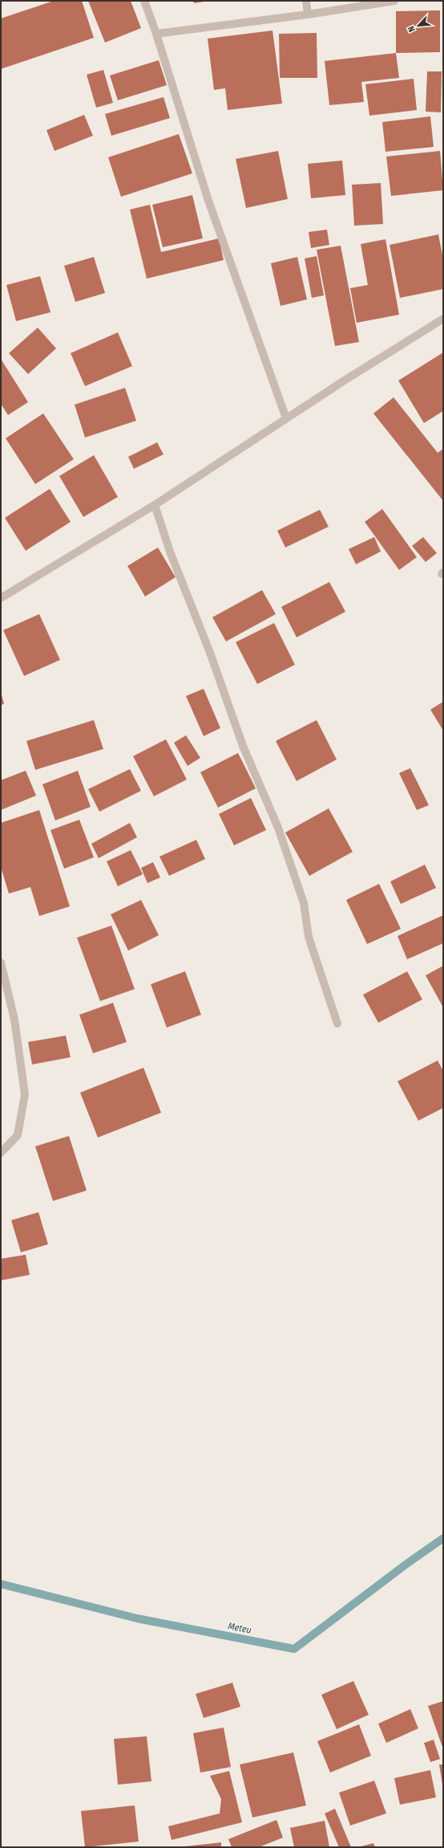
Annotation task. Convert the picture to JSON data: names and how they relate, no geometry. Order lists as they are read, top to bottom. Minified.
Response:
{"water":["Meteu"],"north":"bottom left"}
